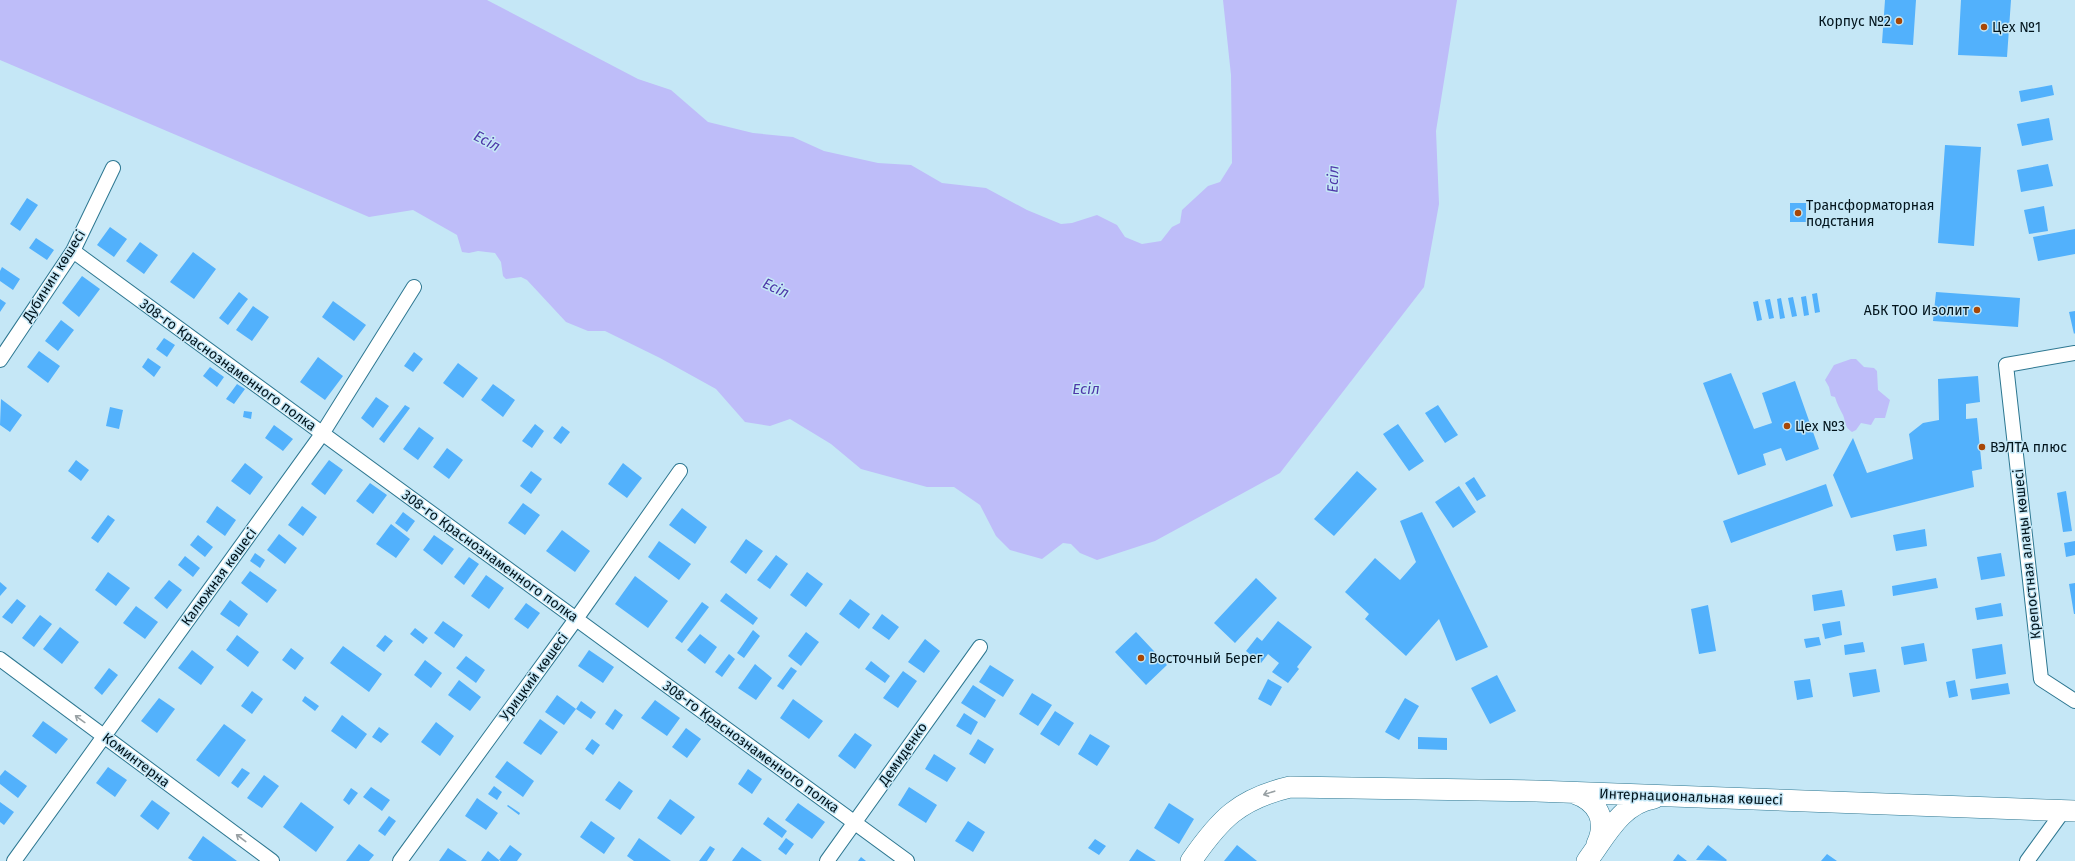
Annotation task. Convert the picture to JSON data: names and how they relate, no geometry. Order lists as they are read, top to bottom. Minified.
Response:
{"streets":{"street":["Дубинин көшесі","308-го Краснознаменного полка","Крепостная алаңы көшесі","Калюжная көшесі","Урицкий көшесі","Демиденко","Коминтерна","Интернациональная көшесі"]},"crossings":[["Дубинин көшесі","308-го Краснознаменного полка"],["308-го Краснознаменного полка","Калюжная көшесі"],["308-го Краснознаменного полка","Урицкий көшесі"],["308-го Краснознаменного полка","Демиденко"],["Калюжная көшесі","Коминтерна"]],"one_way":["Коминтерна","Интернациональная көшесі"],"water":["Есіл"],"places":["Корпус №2","Цех №1","Трансформаторная подстания","АБК ТОО Изолит","Цех №3","ВЭЛТА плюс","Восточный Берег"]}
